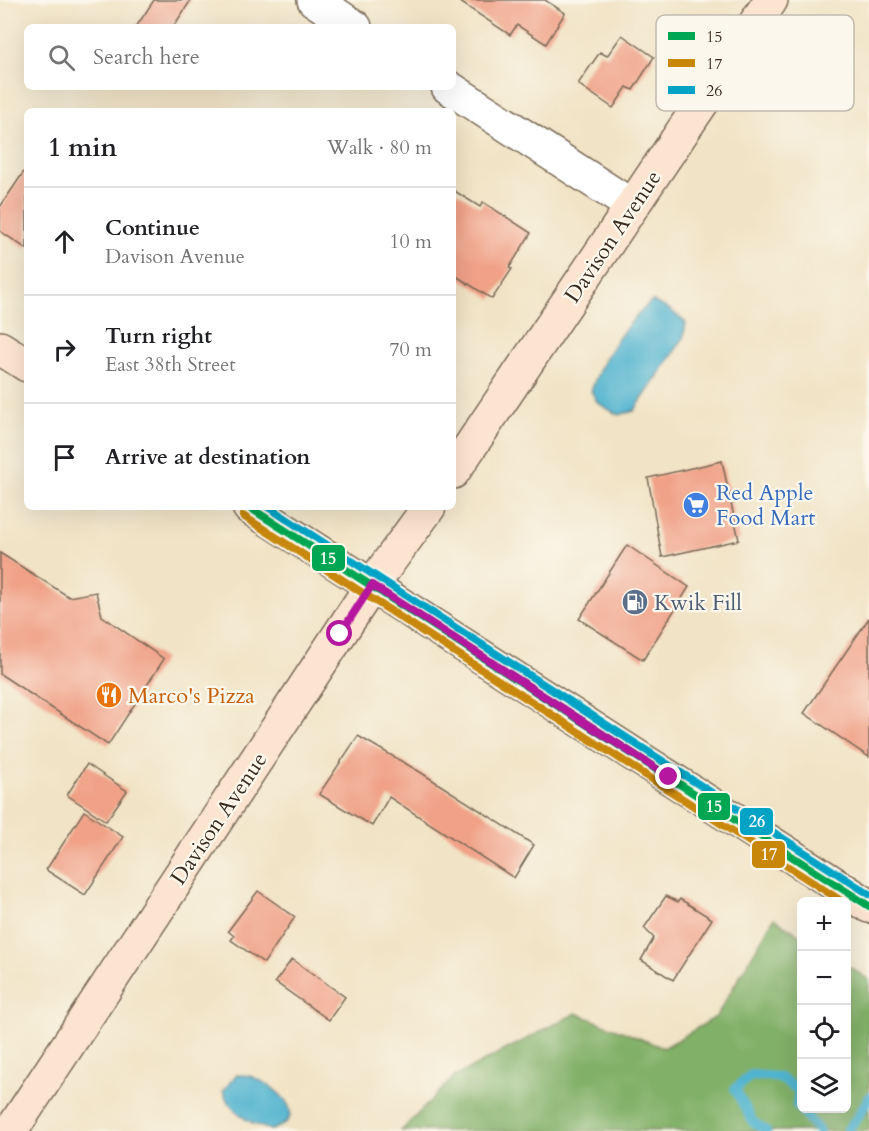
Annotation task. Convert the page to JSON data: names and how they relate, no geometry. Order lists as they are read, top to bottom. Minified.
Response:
{"streets":{"street":["Davison Avenue"]},"places":{"supermarket":["Red Apple Food Mart"],"fuel station":["Kwik Fill"],"restaurant":["Marco's Pizza"]},"lines":["transit line 15","transit line 26","transit line 17"],"legend":["15","17","26"],"page":{"search":"Search here","heading":["1 min","Walk · 80 m"],"list":[["Continue","Davison Avenue","10 m"],["Turn right","East 38th Street","70 m"],"Arrive at destination"],"map_buttons":["+","−"]}}
